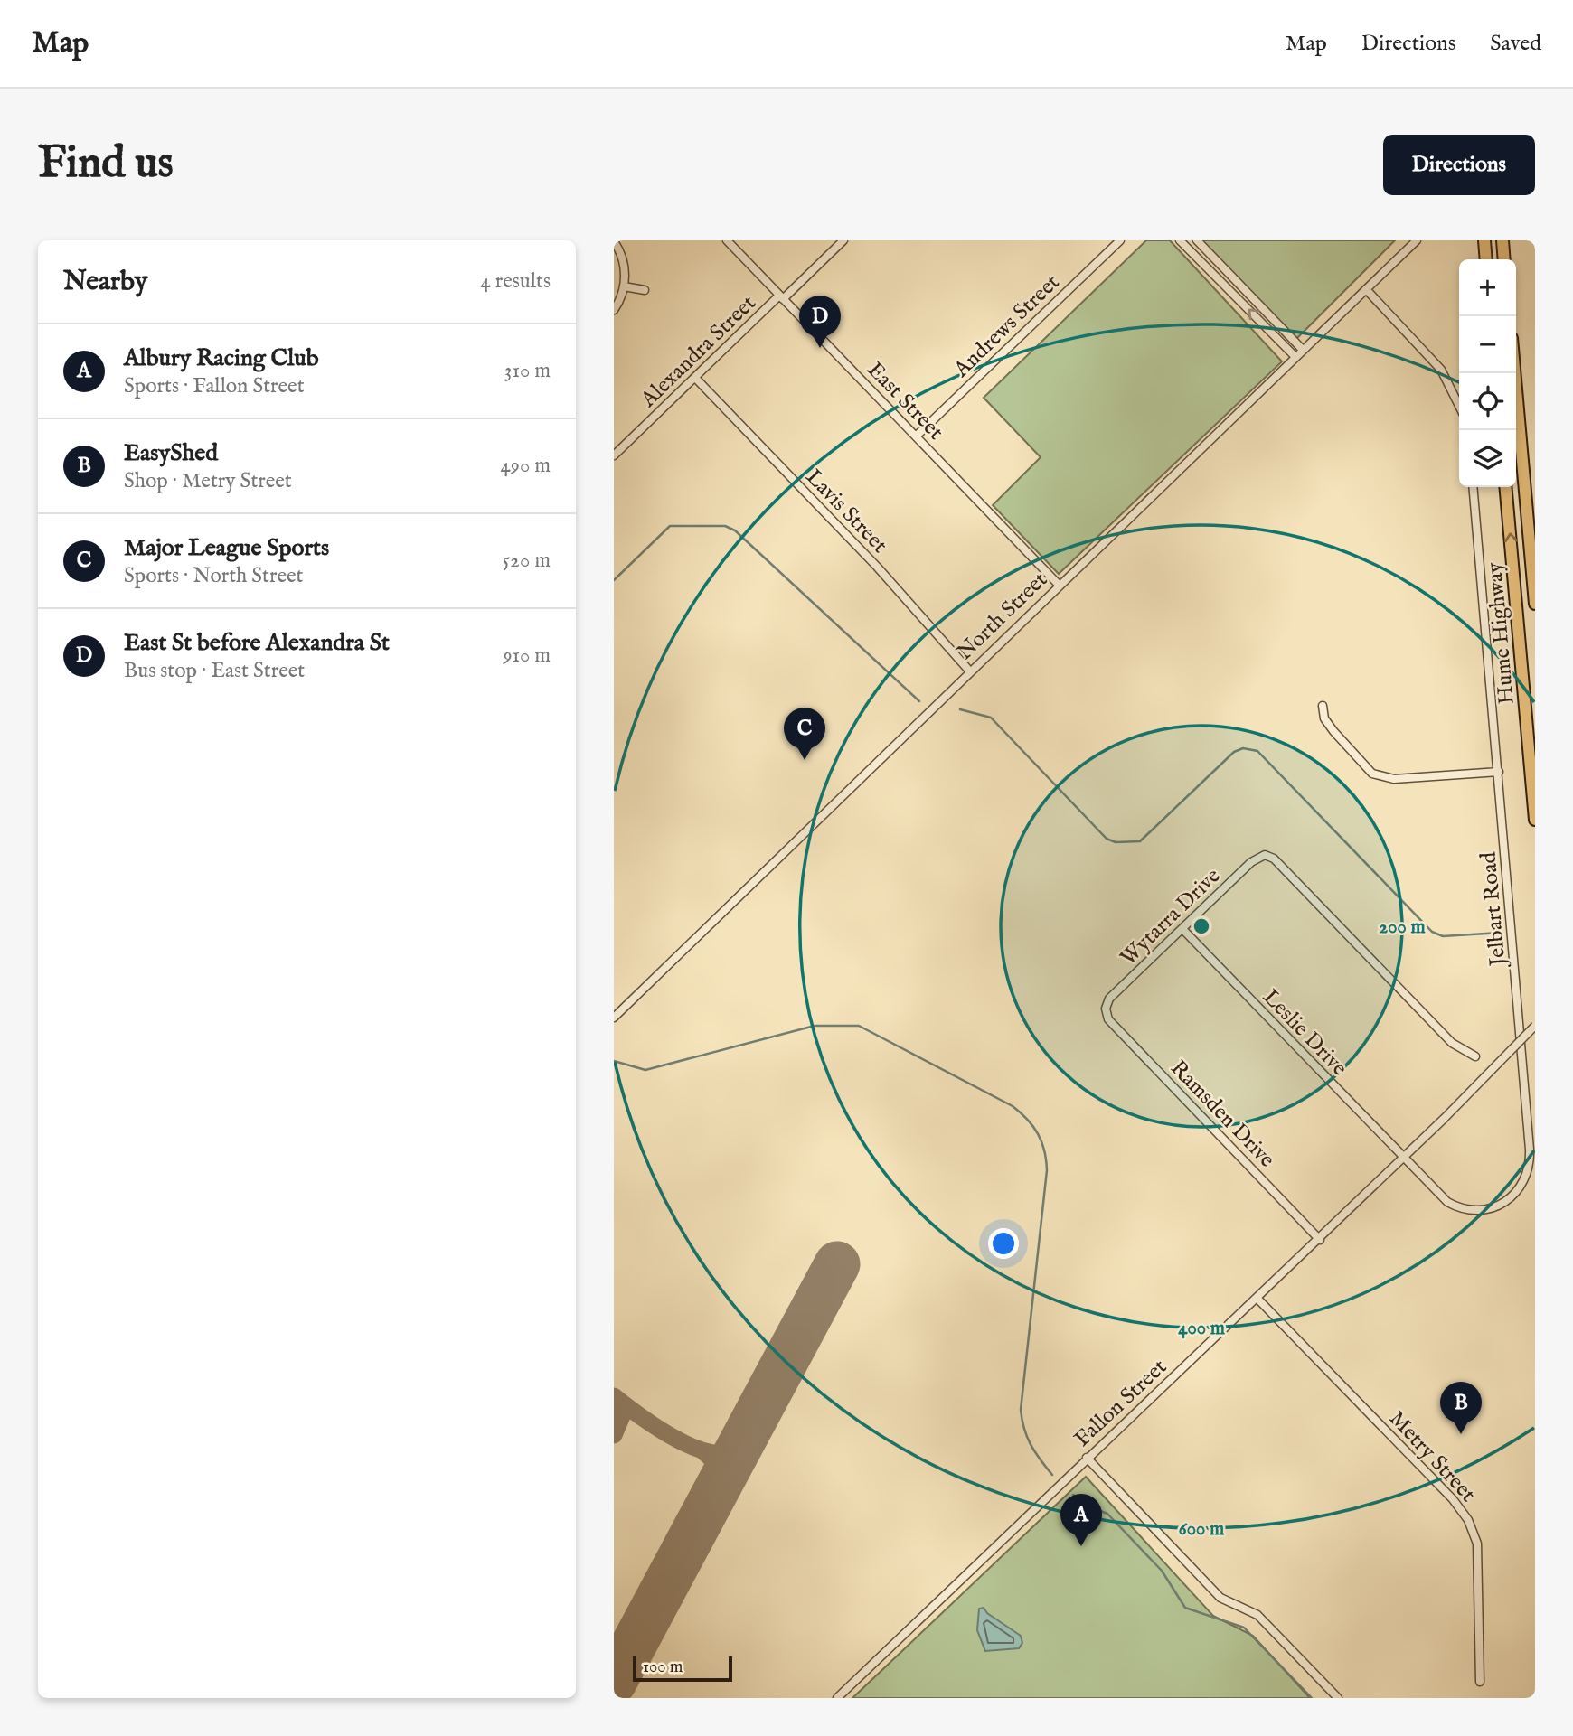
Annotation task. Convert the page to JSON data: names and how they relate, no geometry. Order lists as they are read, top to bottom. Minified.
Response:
{"streets":{"highway":["Hume Highway"],"street":["Andrews Street","Alexandra Street","East Street","Lavis Street","North Street","Jelbart Road","Wytarra Drive","Leslie Drive","Ramsden Drive","Fallon Street","Metry Street"]},"crossings":[["Andrews Street","East Street"],["Alexandra Street","East Street"],["Alexandra Street","Lavis Street"],["East Street","North Street"],["Lavis Street","North Street"],["Jelbart Road","Leslie Drive"],["Jelbart Road","Fallon Street"],["Wytarra Drive","Leslie Drive"],["Wytarra Drive","Ramsden Drive"],["Leslie Drive","Fallon Street"],["Ramsden Drive","Fallon Street"],["Fallon Street","Metry Street"]],"scale_bar":"100 m","page":{"header":"Map","nav":["Map","Directions","Saved"],"buttons":"Directions","title":"Find us","heading":["Nearby","4 results"],"map_buttons":["+","−"],"pins":["D","C","B","A"],"list":[{"mark":"A","name":"Albury Racing Club","note":"Sports · Fallon Street","value":"310 m"},{"mark":"B","name":"EasyShed","note":"Shop · Metry Street","value":"490 m"},{"mark":"C","name":"Major League Sports","note":"Sports · North Street","value":"520 m"},{"mark":"D","name":"East St before Alexandra St","note":"Bus stop · East Street","value":"910 m"}],"scale":"100 m"},"rings":["200 m","400 m","600 m"]}
